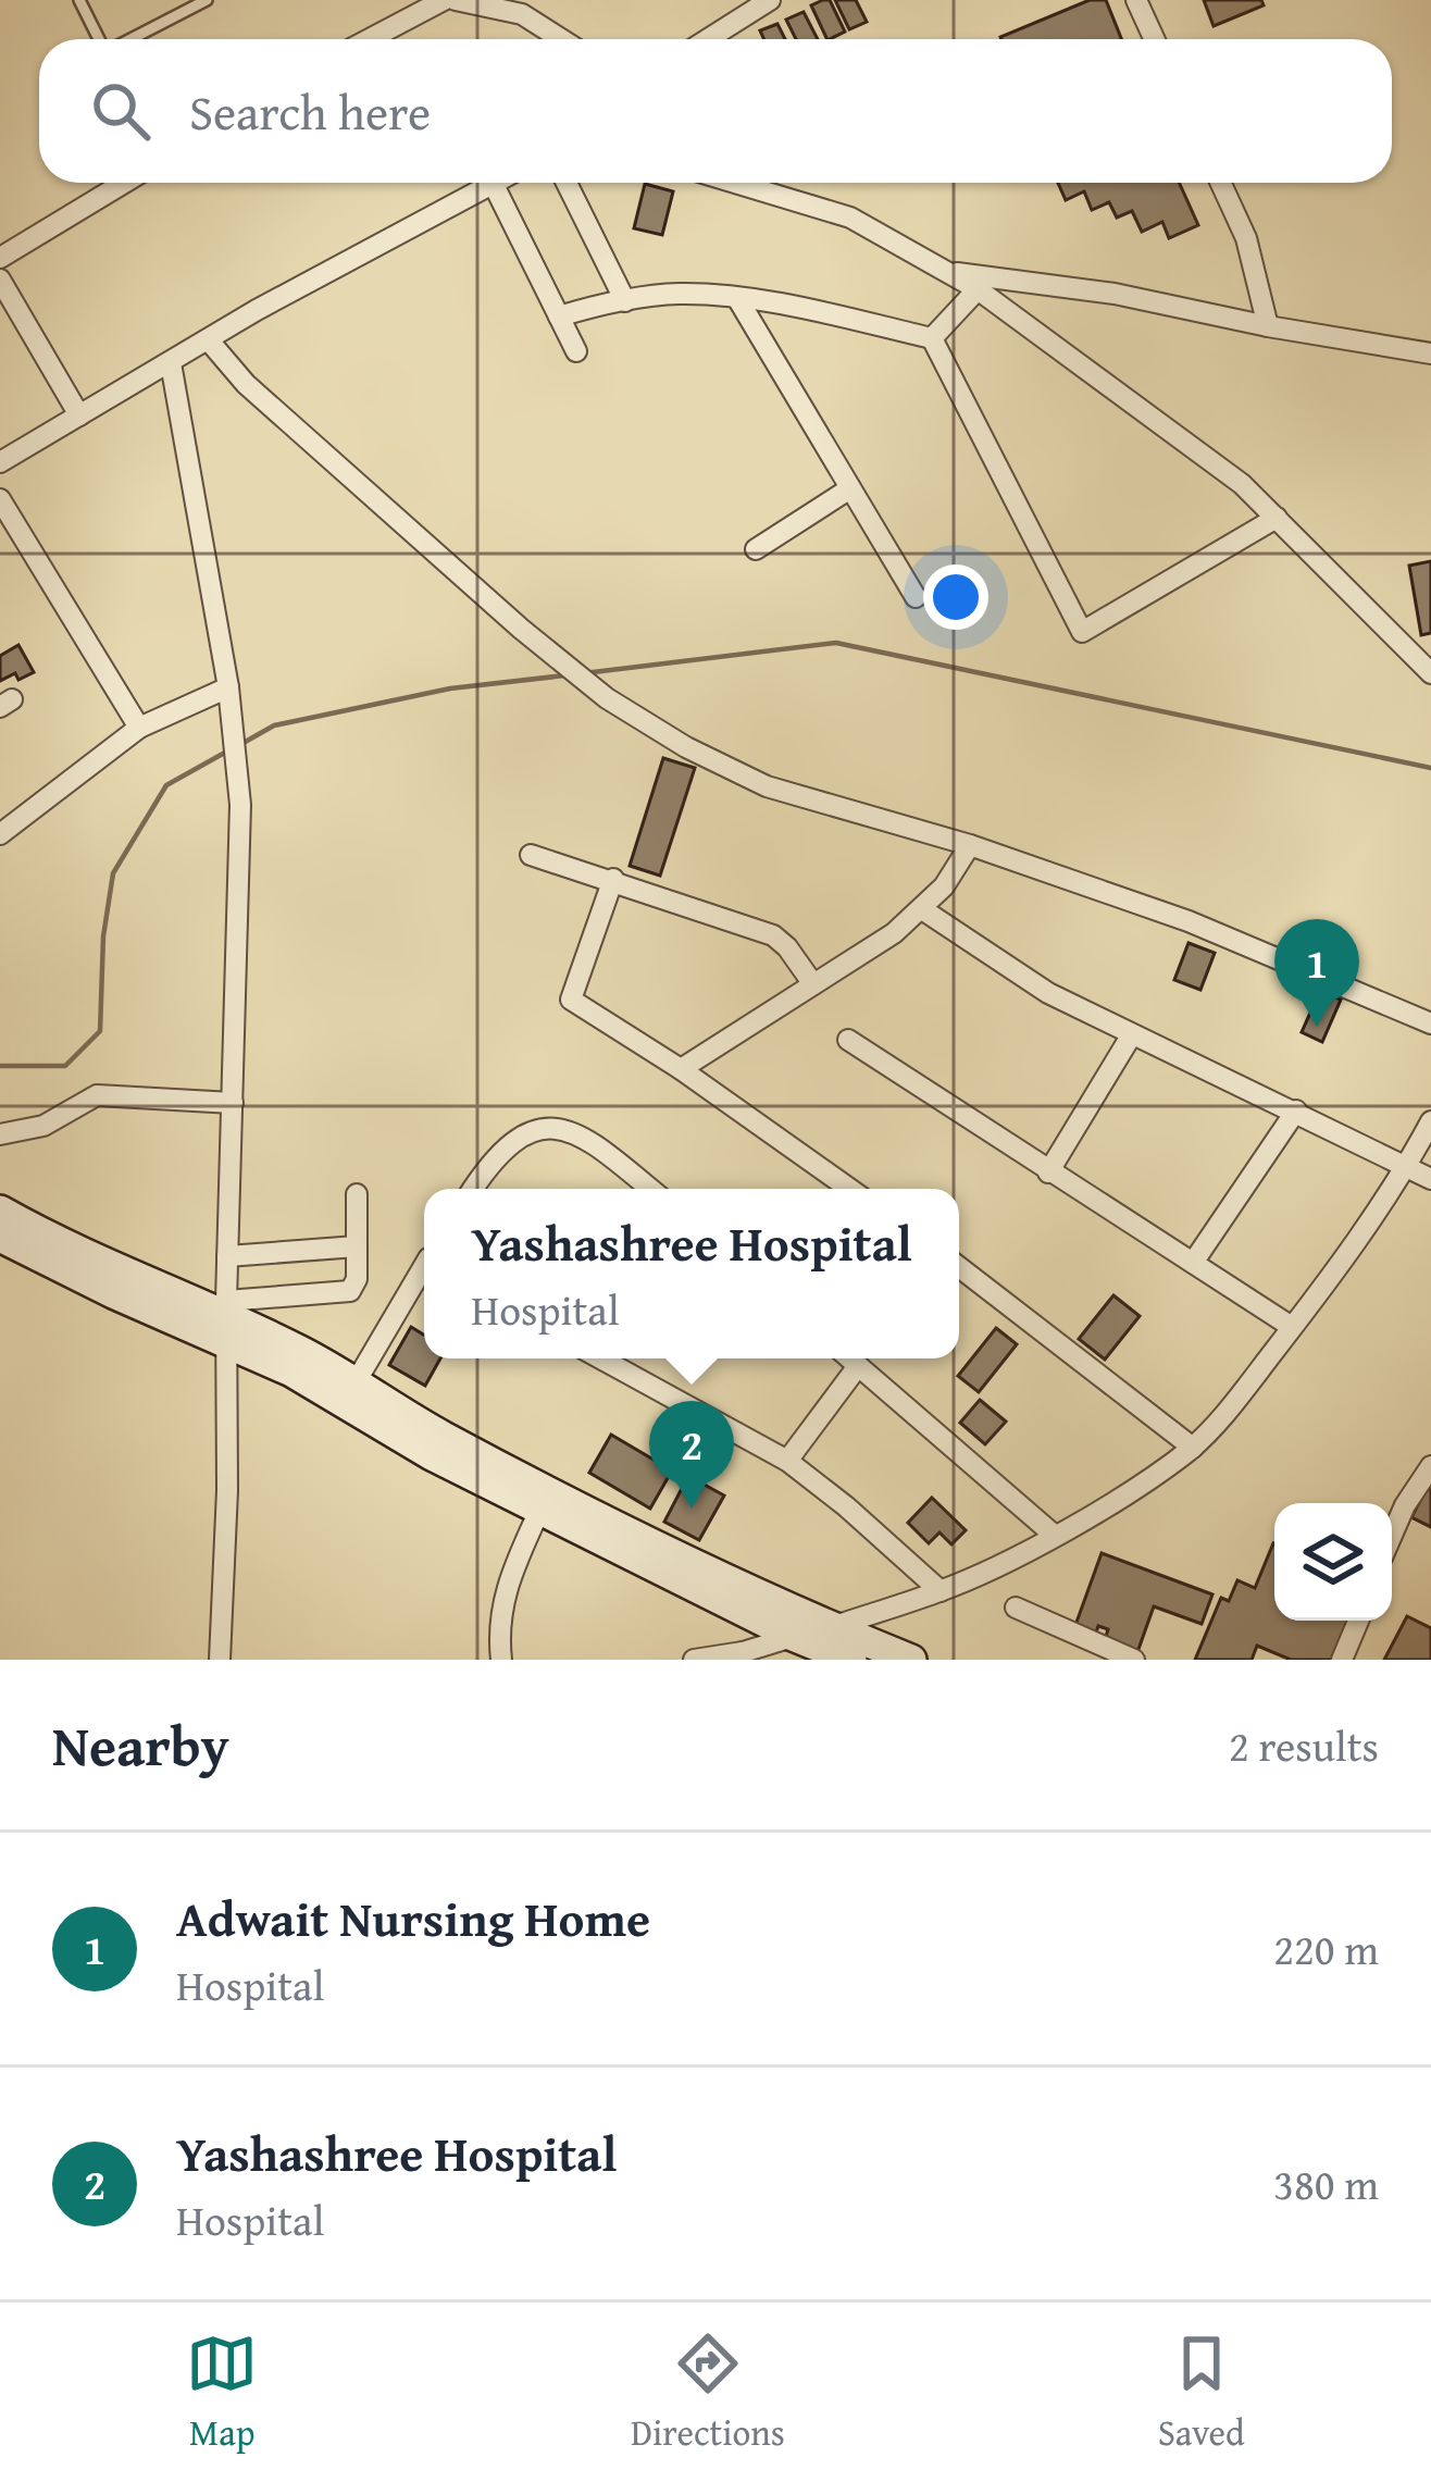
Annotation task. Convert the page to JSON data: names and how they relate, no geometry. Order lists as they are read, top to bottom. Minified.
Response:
{"page":{"search":"Search here","pins":["1","2"],"popup":["Yashashree Hospital","Hospital"],"heading":["Nearby","2 results"],"list":[{"mark":"1","name":"Adwait Nursing Home","note":"Hospital","value":"220 m"},{"mark":"2","name":"Yashashree Hospital","note":"Hospital","value":"380 m"}],"nav":["Map","Directions","Saved"]}}
